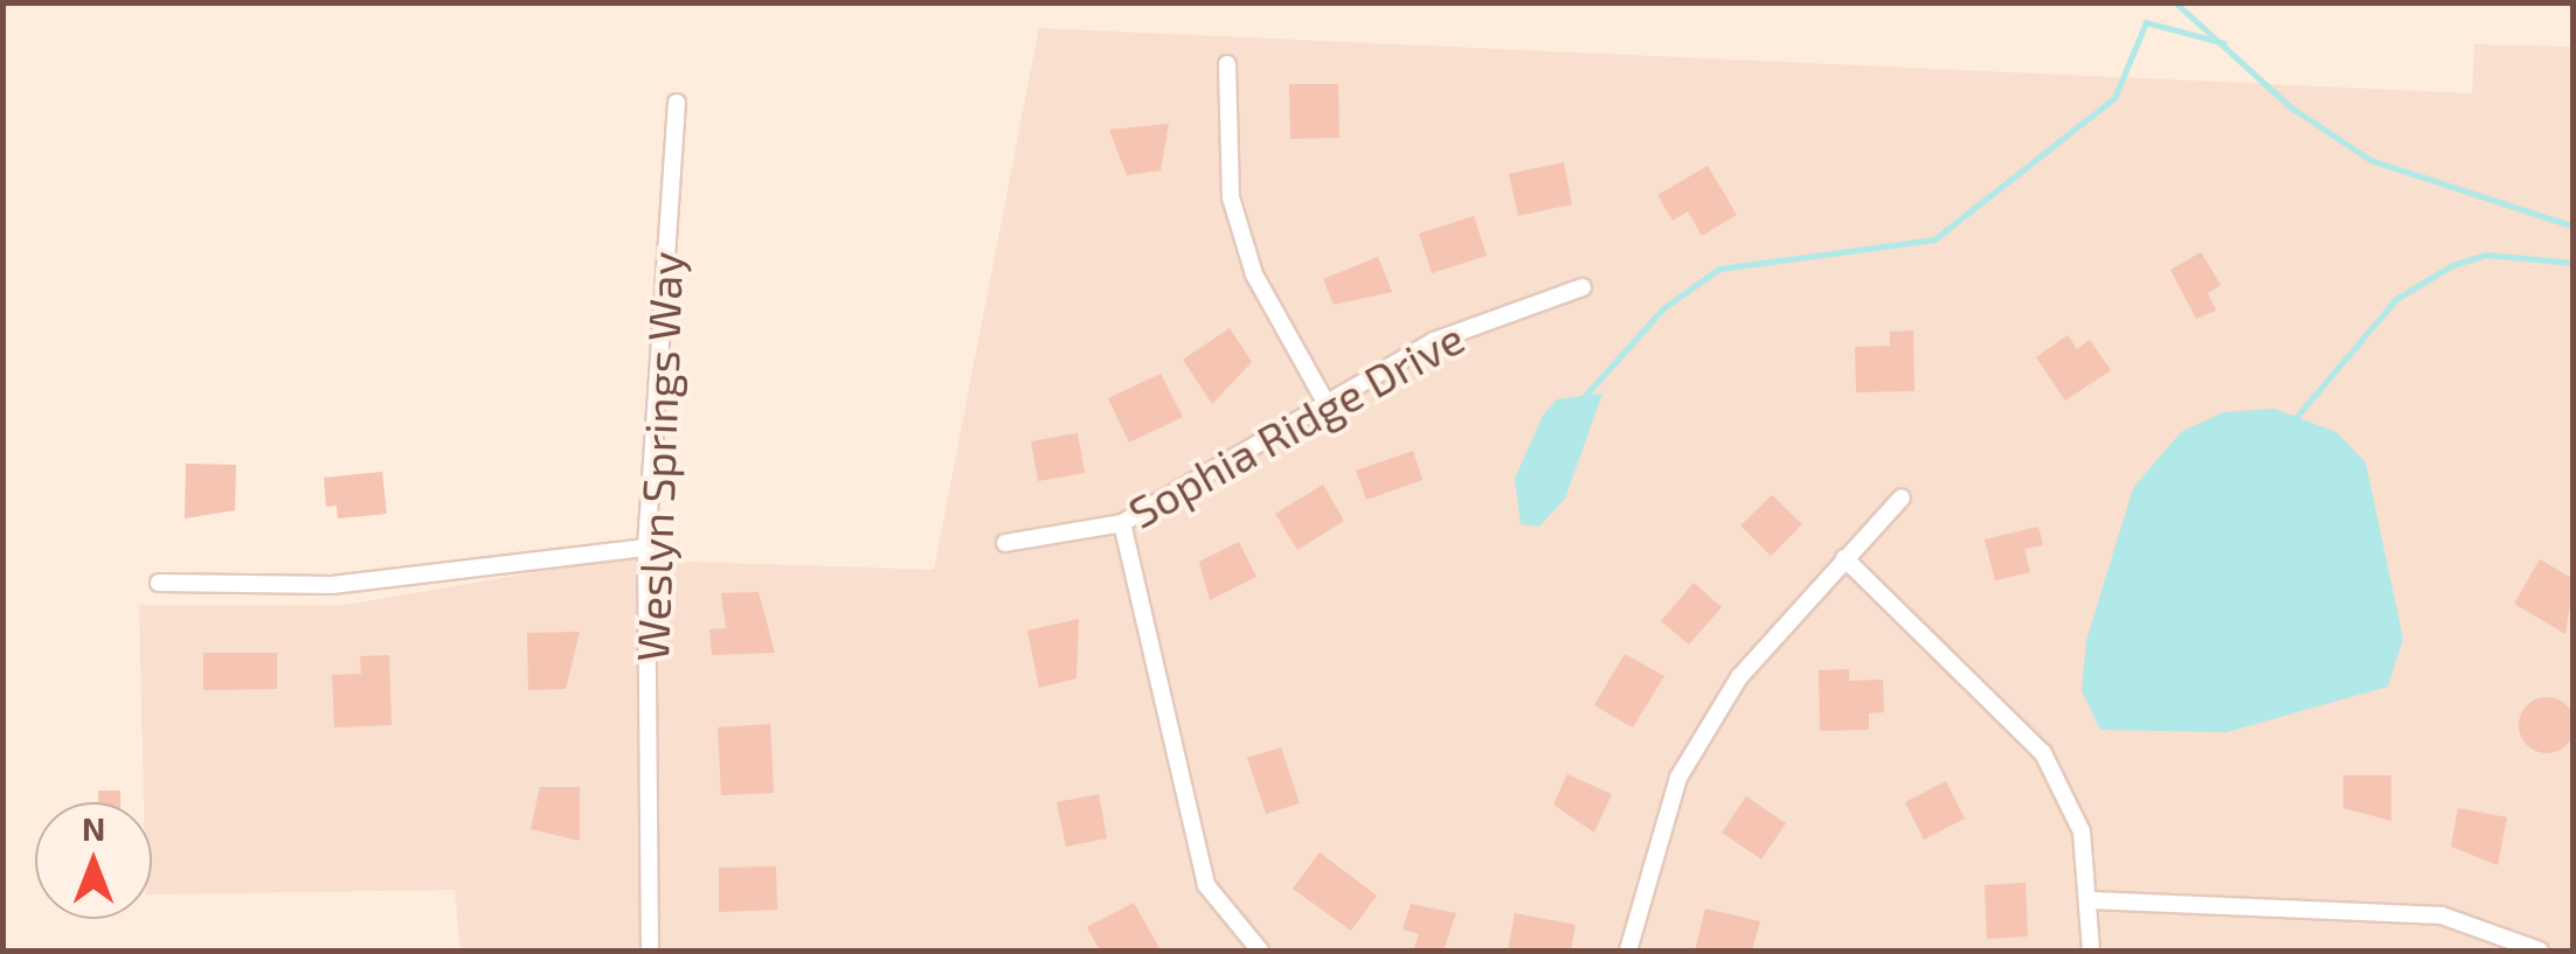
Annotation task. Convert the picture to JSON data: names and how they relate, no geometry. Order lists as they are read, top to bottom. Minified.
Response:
{"streets":{"street":["Sophia Ridge Drive","Weslyn Springs Way"]},"north":"top"}
